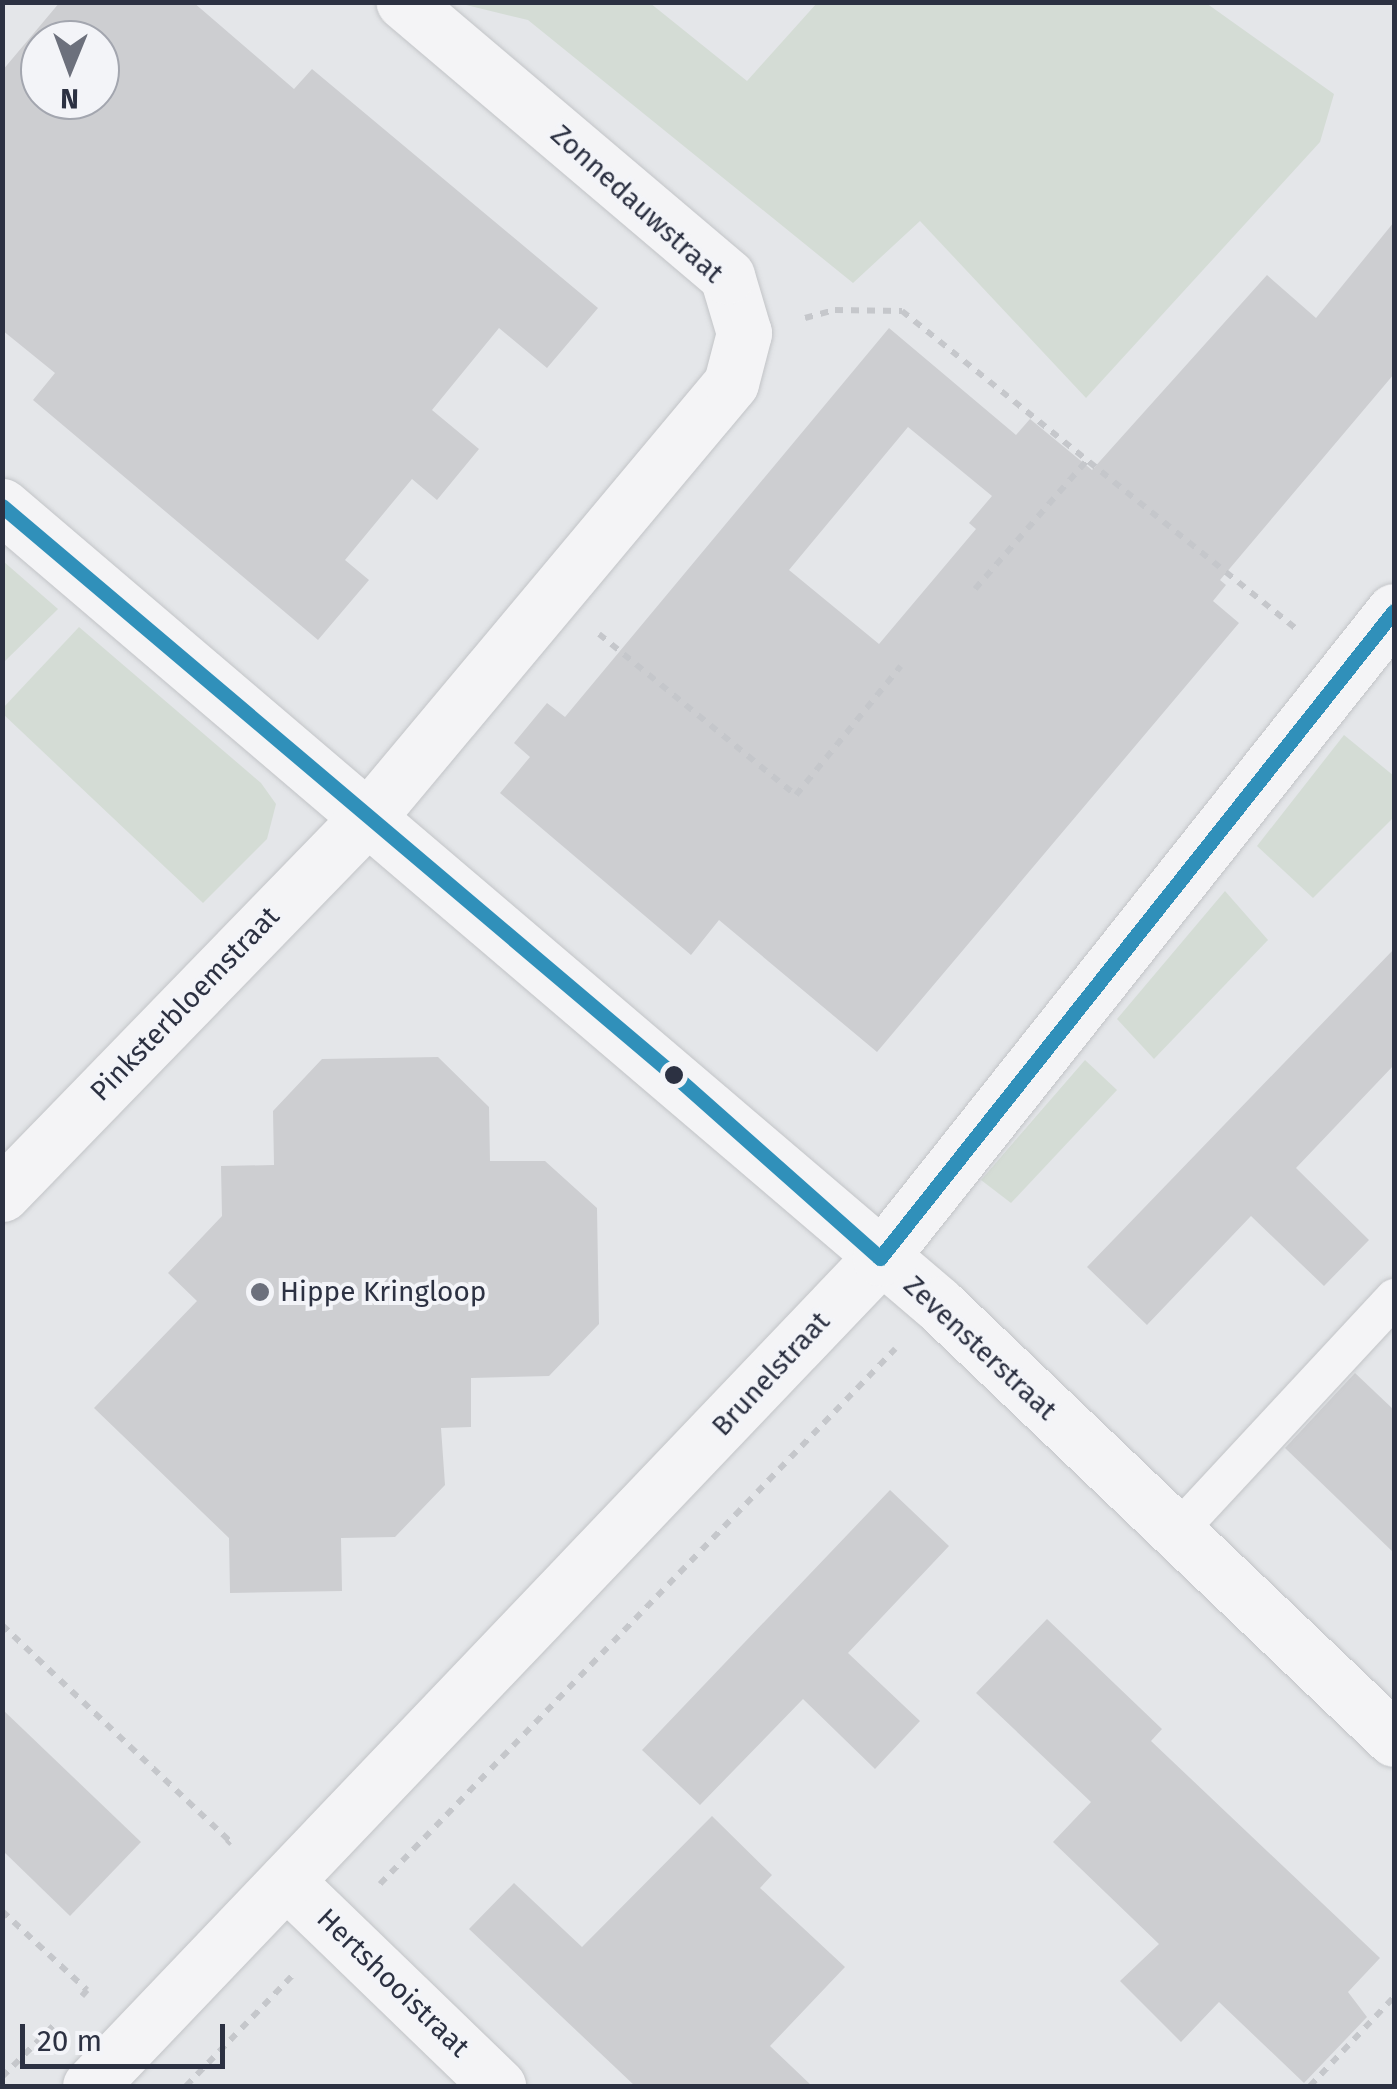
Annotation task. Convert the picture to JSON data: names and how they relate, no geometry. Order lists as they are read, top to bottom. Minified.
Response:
{"streets":{"street":["Zonnedauwstraat","Pinksterbloemstraat","Zevensterstraat","Brunelstraat","Hertshooistraat"]},"crossings":[["Pinksterbloemstraat","Zevensterstraat"],["Zevensterstraat","Brunelstraat"],["Brunelstraat","Hertshooistraat"]],"places":["Hippe Kringloop"],"scale_bar":"20 m","north":"bottom"}
